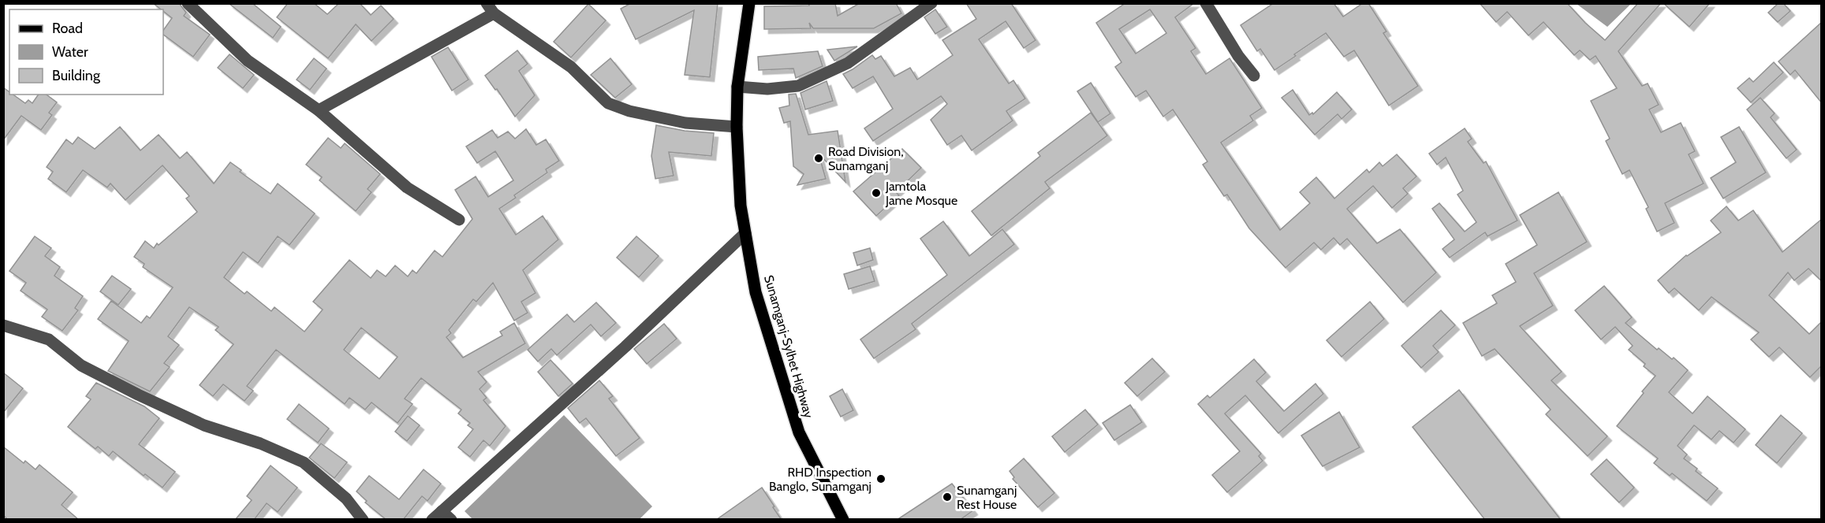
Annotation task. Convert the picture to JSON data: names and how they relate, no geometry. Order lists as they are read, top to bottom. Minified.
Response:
{"streets":{"main road":["Sunamganj-Sylhet Highway"]},"places":["Road Division, Sunamganj","Jamtola Jame Mosque","RHD Inspection Banglo, Sunamganj","Sunamganj Rest House"],"legend":["Road","Water","Building"]}
